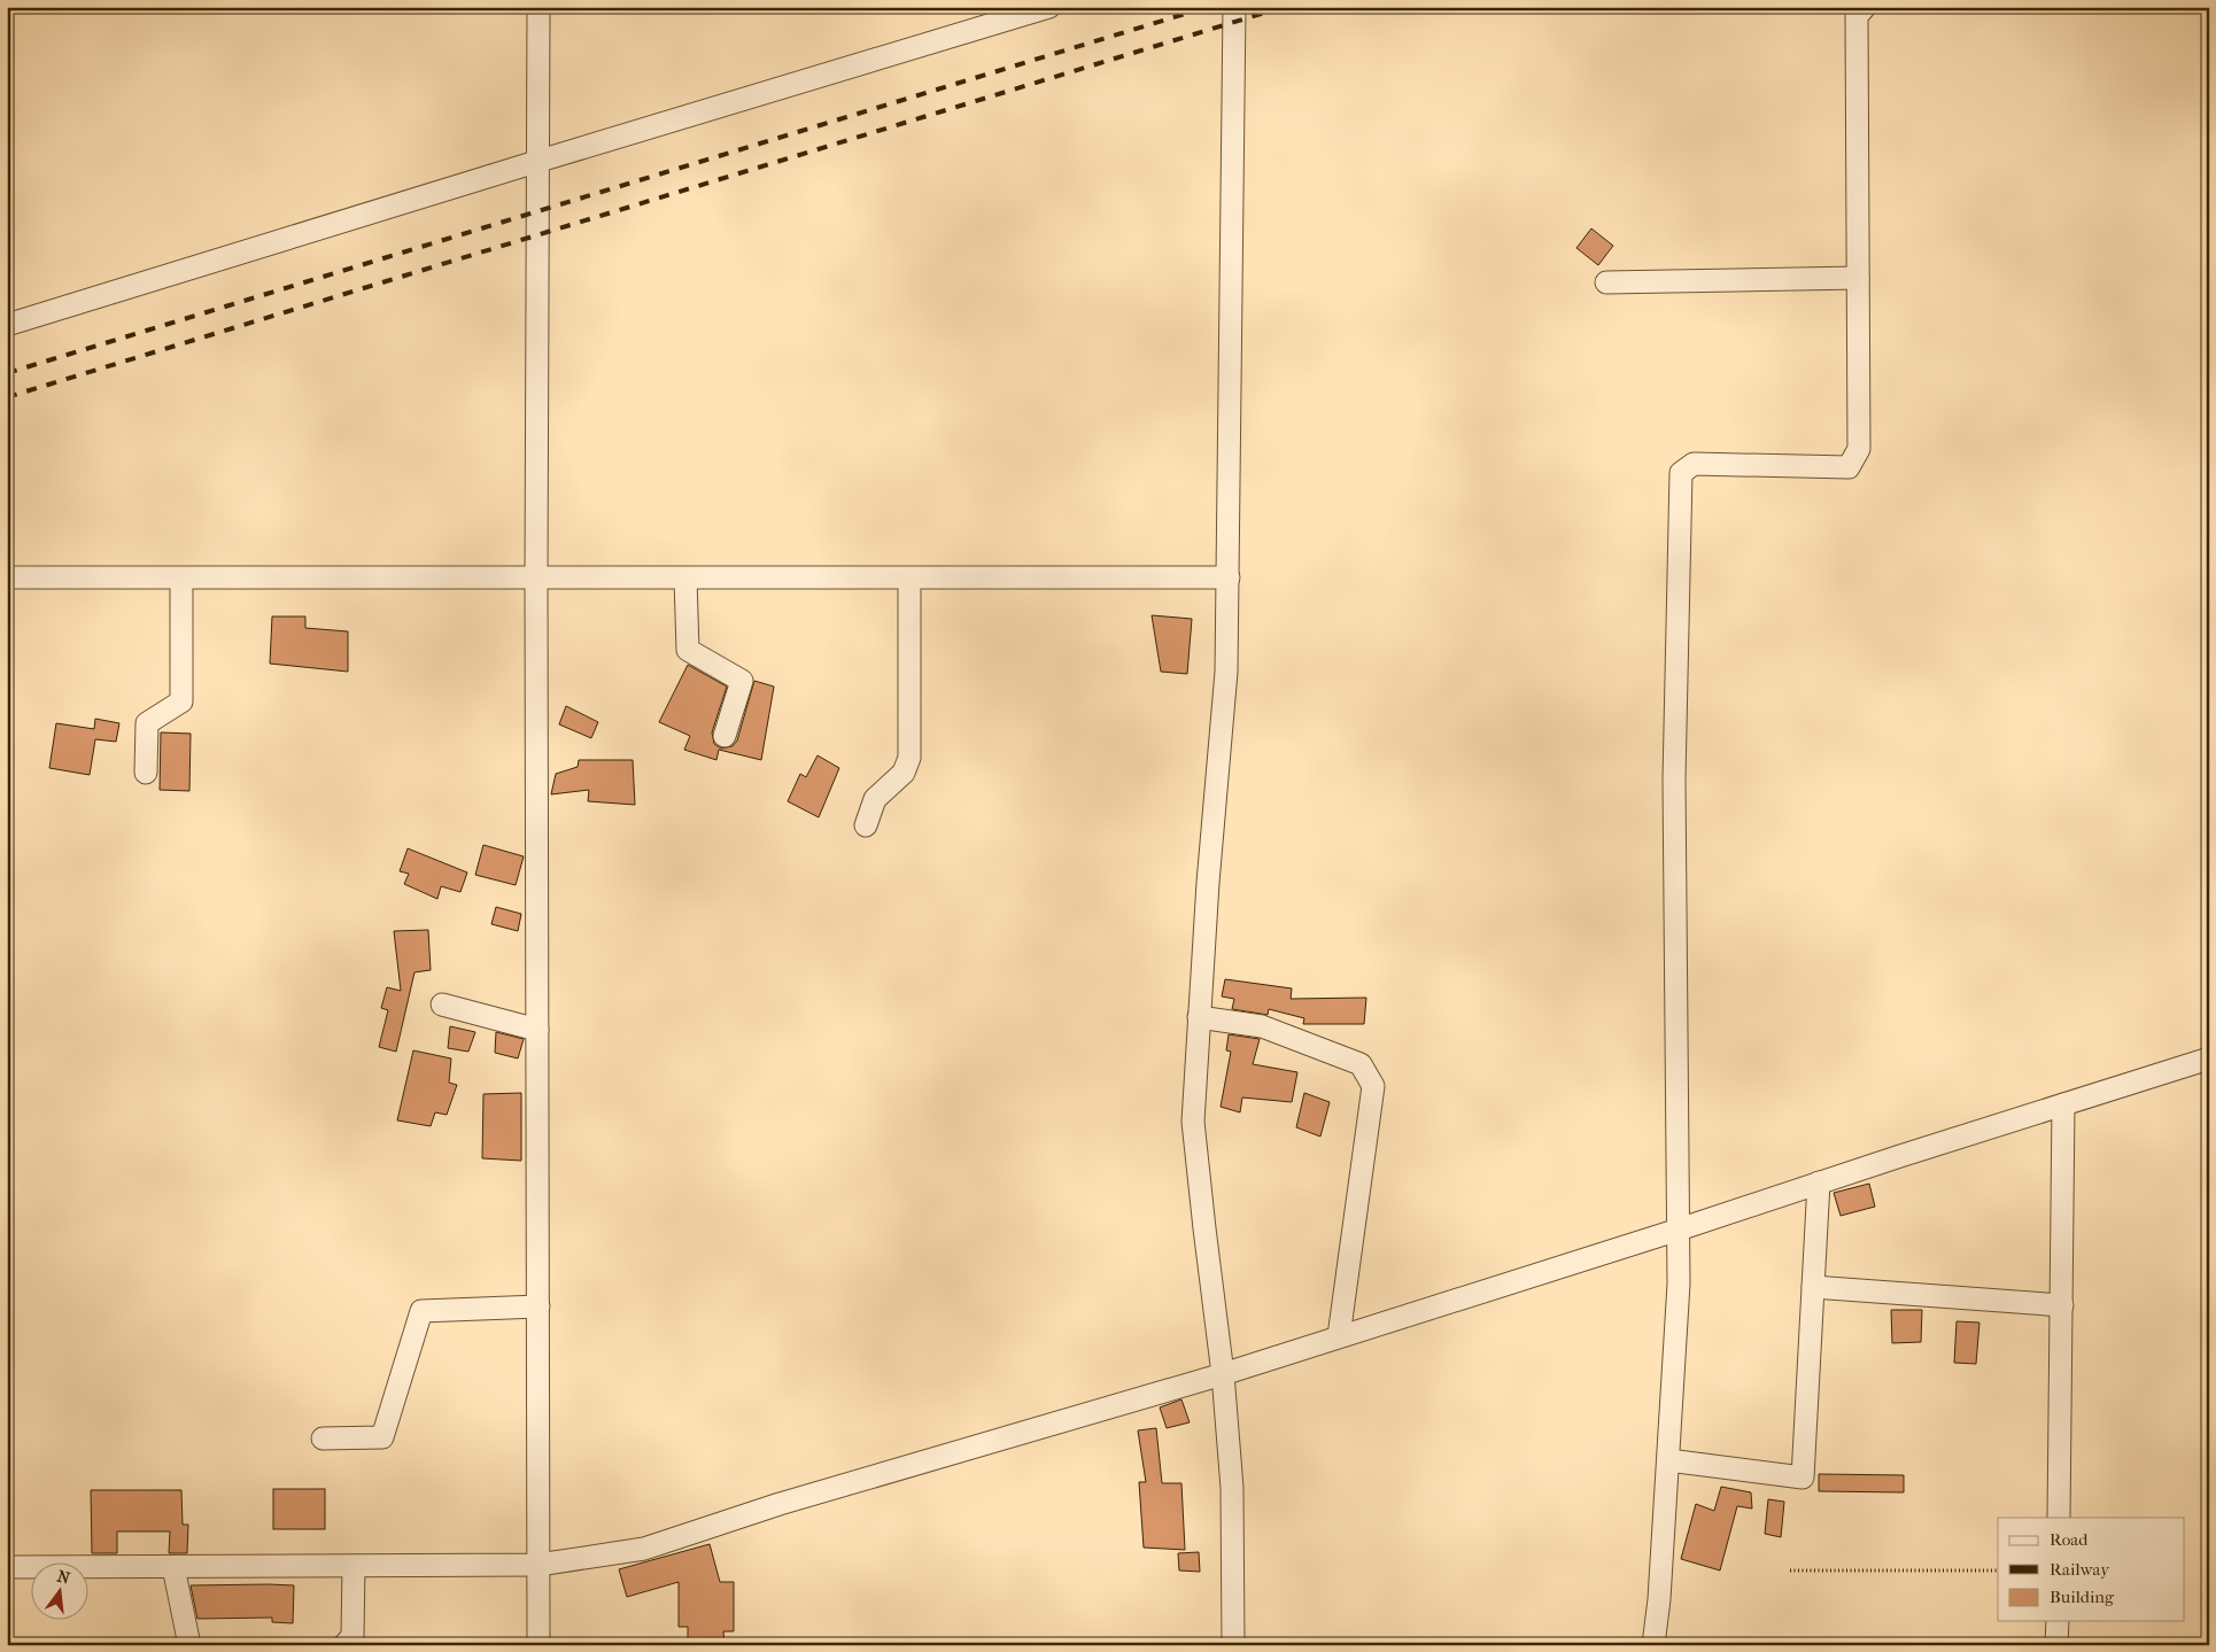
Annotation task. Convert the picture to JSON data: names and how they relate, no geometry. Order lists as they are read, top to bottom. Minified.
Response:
{"legend":["Road","Railway","Building"],"north":"top"}
